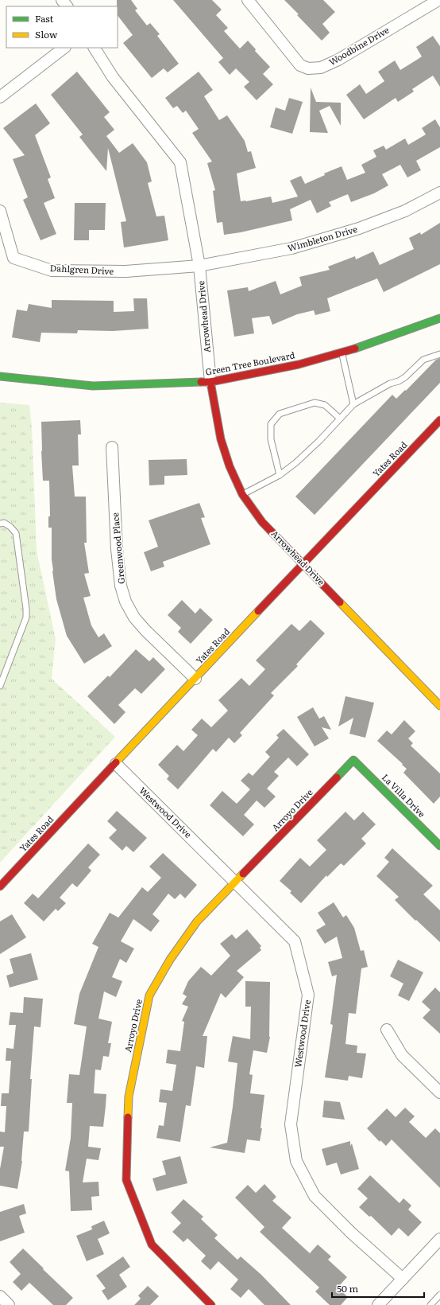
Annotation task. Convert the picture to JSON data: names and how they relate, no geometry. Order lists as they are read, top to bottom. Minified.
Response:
{"streets":{"street":["Woodbine Drive","Wimbleton Drive","Dahlgren Drive","Arrowhead Drive","Green Tree Boulevard","Yates Road","Greenwood Place","La Villa Drive","Arroyo Drive","Westwood Drive"]},"crossings":[["Wimbleton Drive","Dahlgren Drive"],["Wimbleton Drive","Arrowhead Drive"],["Dahlgren Drive","Arrowhead Drive"],["Arrowhead Drive","Green Tree Boulevard"],["Arrowhead Drive","Yates Road"],["Yates Road","Greenwood Place"],["Yates Road","Westwood Drive"],["La Villa Drive","Arroyo Drive"],["Arroyo Drive","Westwood Drive"]],"legend":["Fast","Slow"],"scale_bar":"50 m"}
